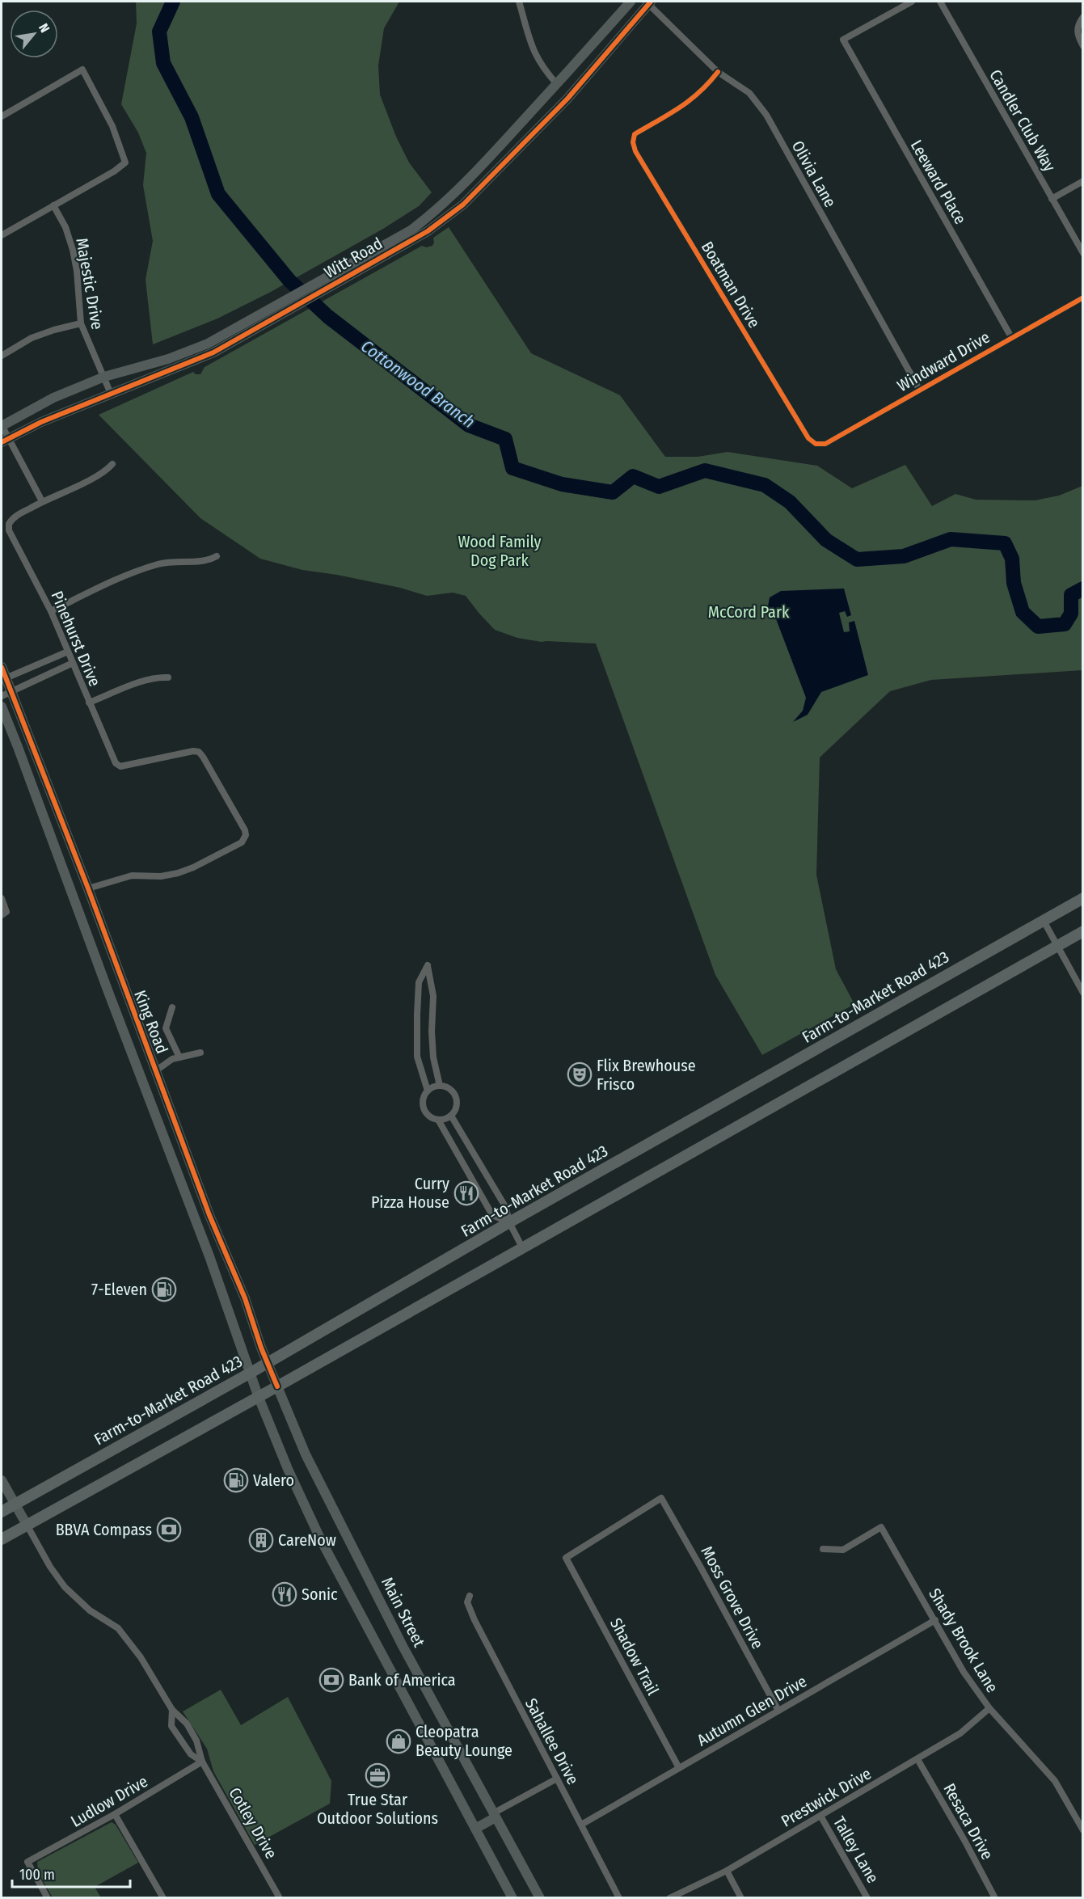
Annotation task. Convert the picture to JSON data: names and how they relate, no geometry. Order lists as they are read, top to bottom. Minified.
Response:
{"streets":{"main road":["Farm-to-Market Road 423"],"street":["Candler Club Way","Olivia Lane","Leeward Place","Witt Road","Majestic Drive","Boatman Drive","Windward Drive","Pinehurst Drive","King Road","Moss Grove Drive","Main Street","Shady Brook Lane","Shadow Trail","Autumn Glen Drive","Sahallee Drive","Prestwick Drive","Ludlow Drive","Resaca Drive","Cotley Drive","Talley Lane"]},"crossings":[["Olivia Lane","Witt Road"],["Olivia Lane","Boatman Drive"],["Olivia Lane","Windward Drive"],["Leeward Place","Windward Drive"],["Witt Road","Majestic Drive"],["Boatman Drive","Windward Drive"],["Pinehurst Drive","King Road"],["Farm-to-Market Road 423","King Road"],["King Road","Main Street"],["Moss Grove Drive","Shadow Trail"],["Moss Grove Drive","Autumn Glen Drive"],["Shady Brook Lane","Autumn Glen Drive"],["Shady Brook Lane","Prestwick Drive"],["Shadow Trail","Autumn Glen Drive"],["Autumn Glen Drive","Sahallee Drive"],["Prestwick Drive","Resaca Drive"],["Prestwick Drive","Talley Lane"],["Ludlow Drive","Cotley Drive"]],"water":["Cottonwood Branch"],"parks":["Wood Family Dog Park","McCord Park"],"places":{"theatre":["Flix Brewhouse Frisco"],"restaurant":["Curry Pizza House","Sonic"],"fuel station":["7-Eleven","Valero"],"bank":["BBVA Compass","Bank of America"],"building":["CareNow"],"shop":["Cleopatra Beauty Lounge"],"office":["True Star Outdoor Solutions"]},"scale_bar":"100 m","north":"top right"}
